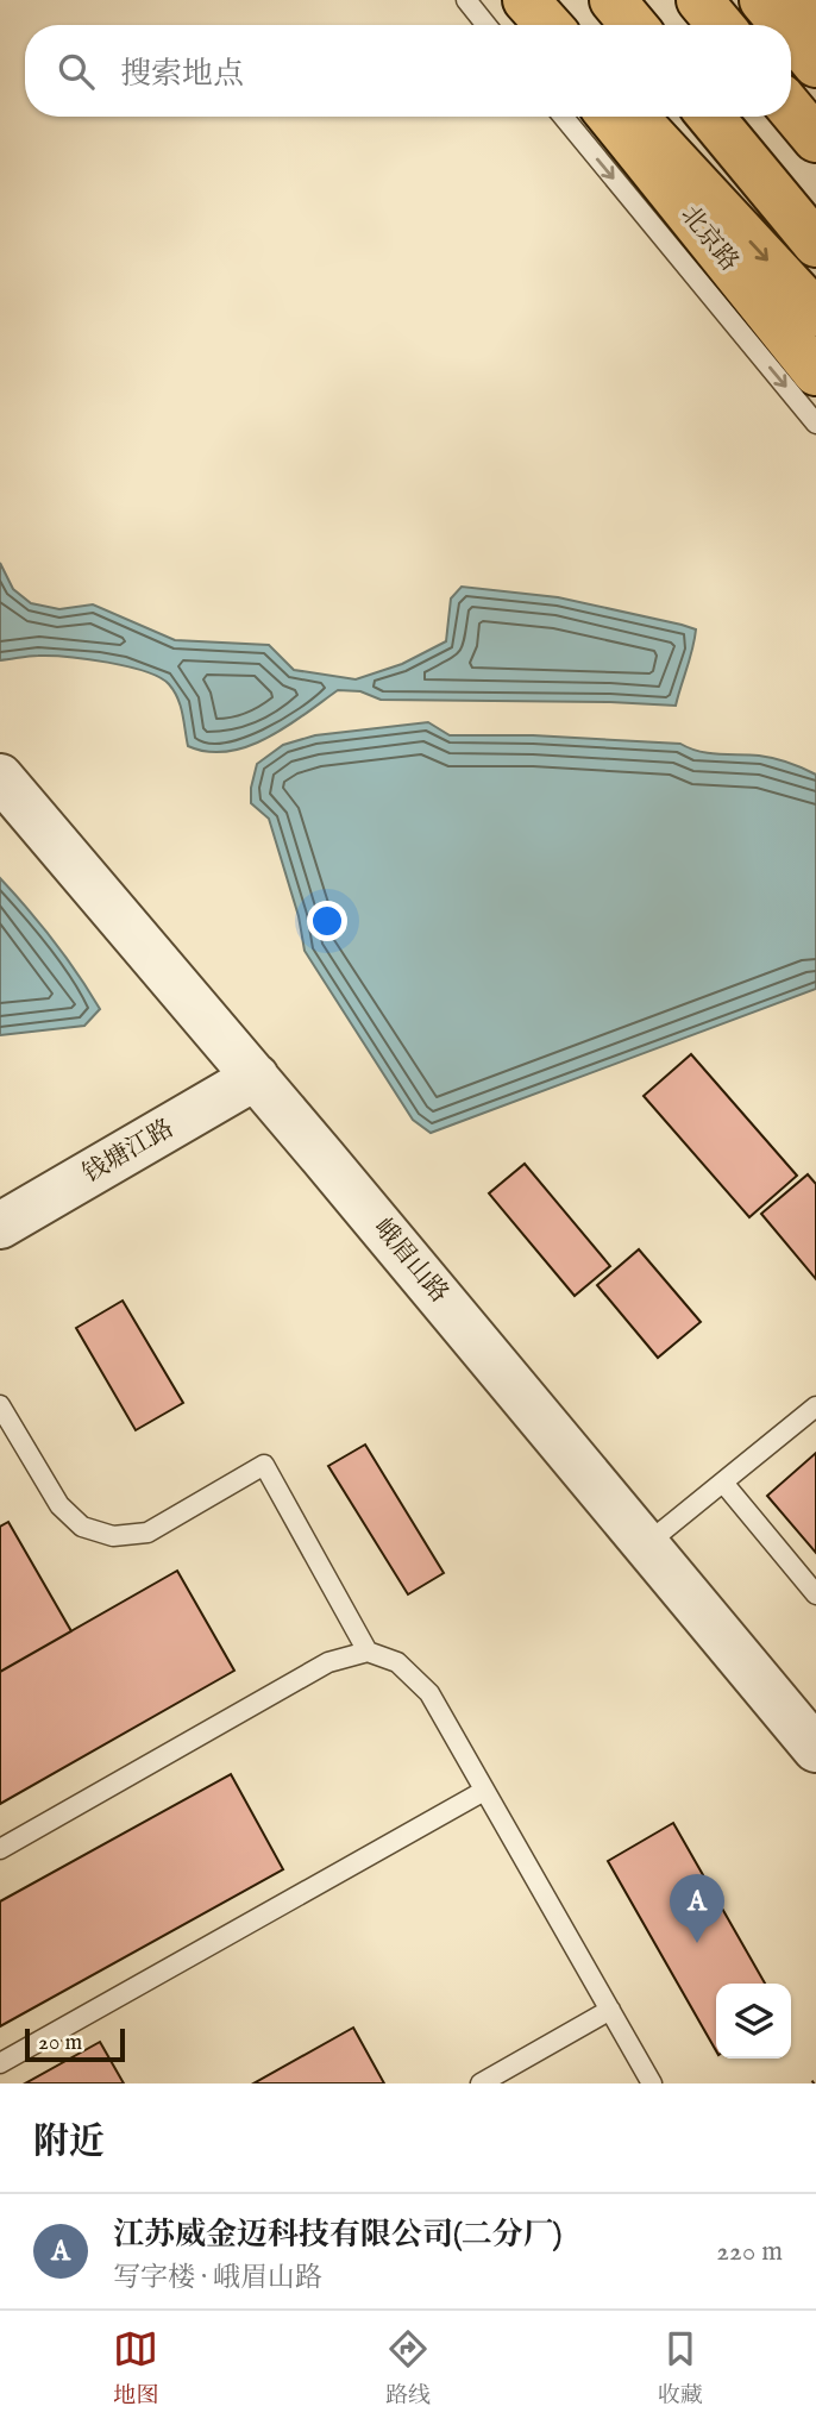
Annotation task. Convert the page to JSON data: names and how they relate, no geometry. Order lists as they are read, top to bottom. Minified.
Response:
{"streets":{"main road":["北京路"],"street":["钱塘江路","峨眉山路"]},"crossings":[["钱塘江路","峨眉山路"]],"scale_bar":"20 m","page":{"search":"搜索地点","pins":"A","scale":"20 m","heading":"附近","list":[{"mark":"A","name":"江苏威金迈科技有限公司(二分厂)","note":"写字楼 · 峨眉山路","value":"220 m"}],"nav":["地图","路线","收藏"]}}
